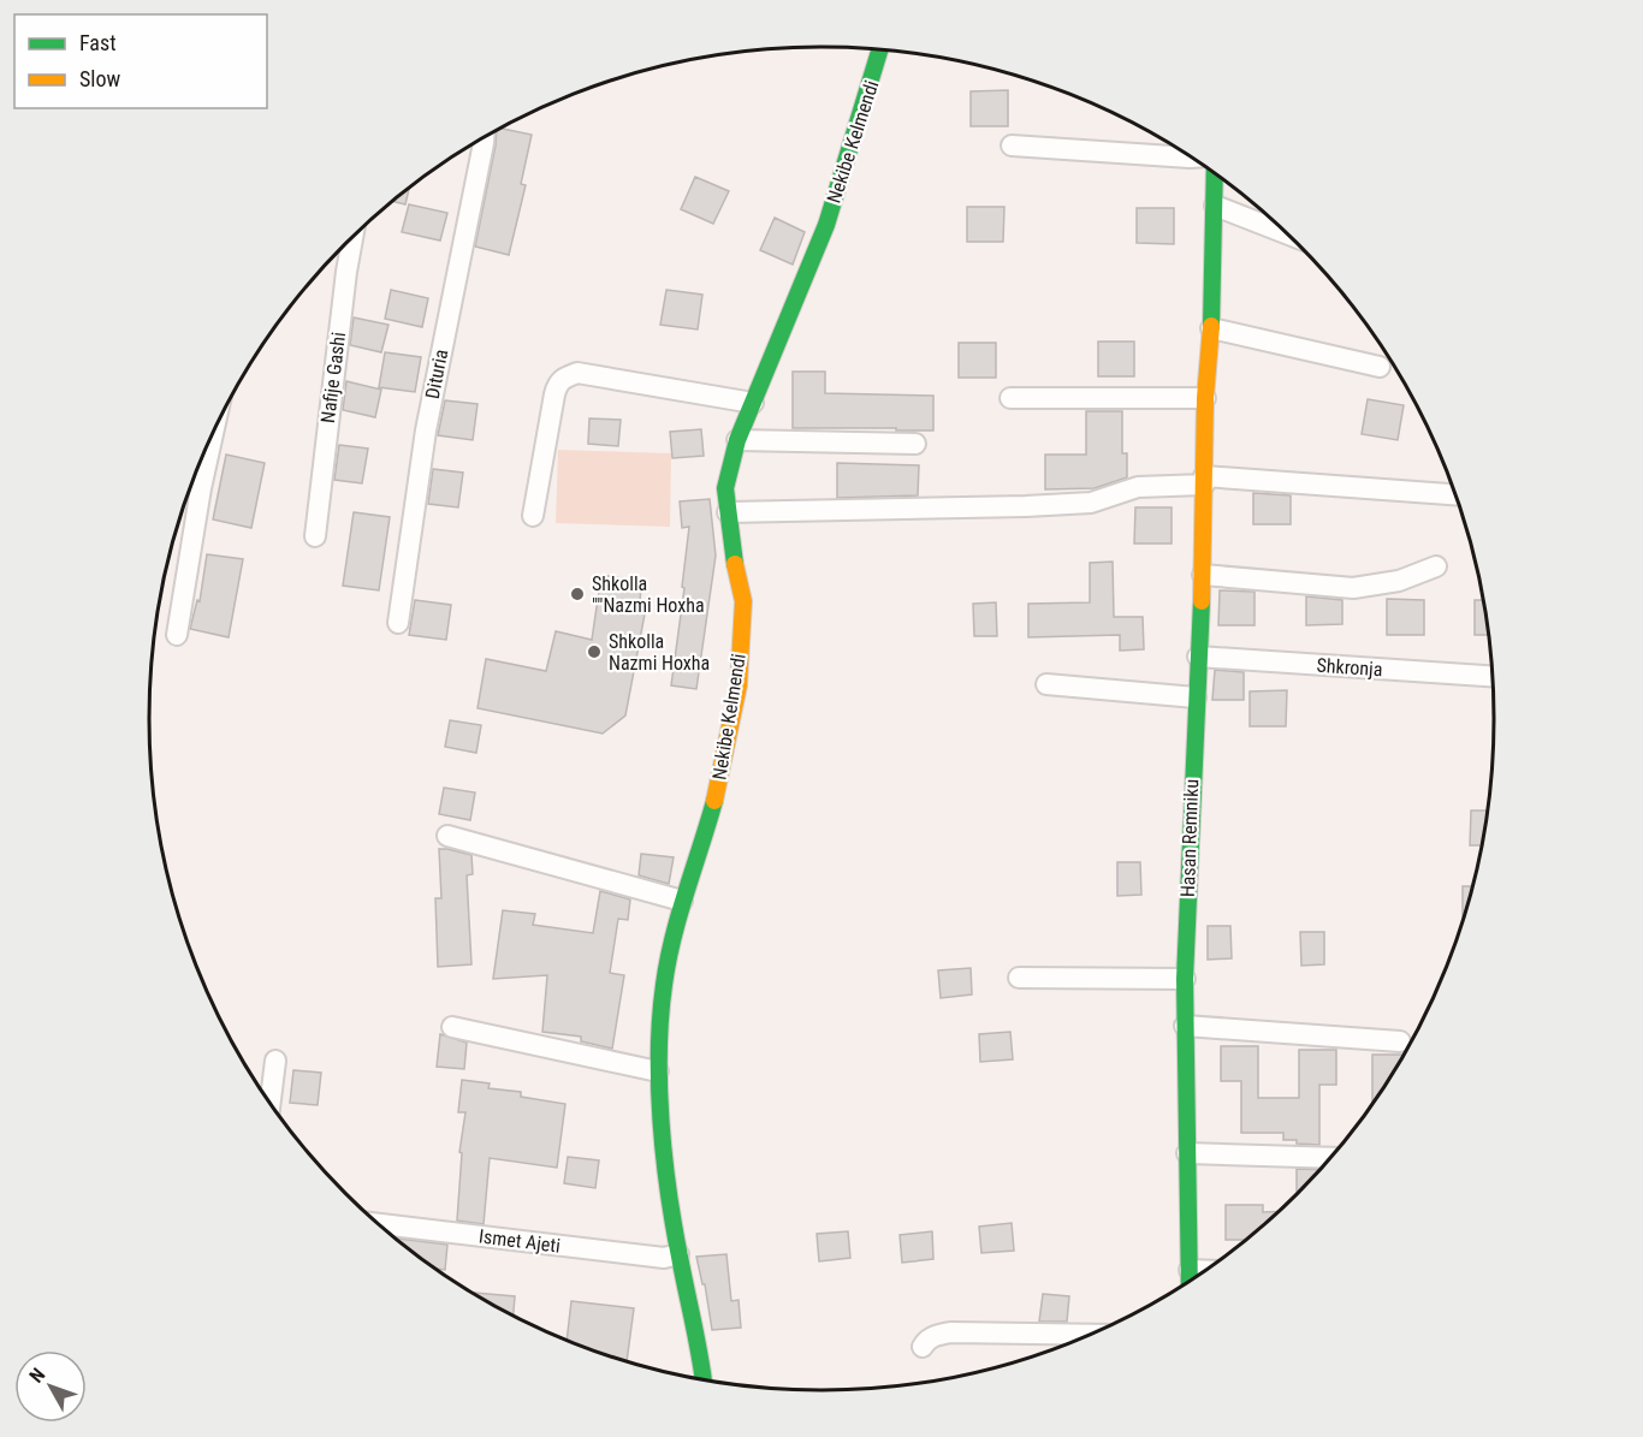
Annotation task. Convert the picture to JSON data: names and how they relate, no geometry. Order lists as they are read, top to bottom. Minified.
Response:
{"streets":{"street":["Nekibe Kelmendi","Dituria","Nafije Gashi","Shkronja","Hasan Remniku","Ismet Ajeti"]},"crossings":[["Nekibe Kelmendi","Ismet Ajeti"],["Shkronja","Hasan Remniku"]],"places":["Shkolla \"\"Nazmi Hoxha","Shkolla Nazmi Hoxha"],"legend":["Fast","Slow"],"north":"top left"}
